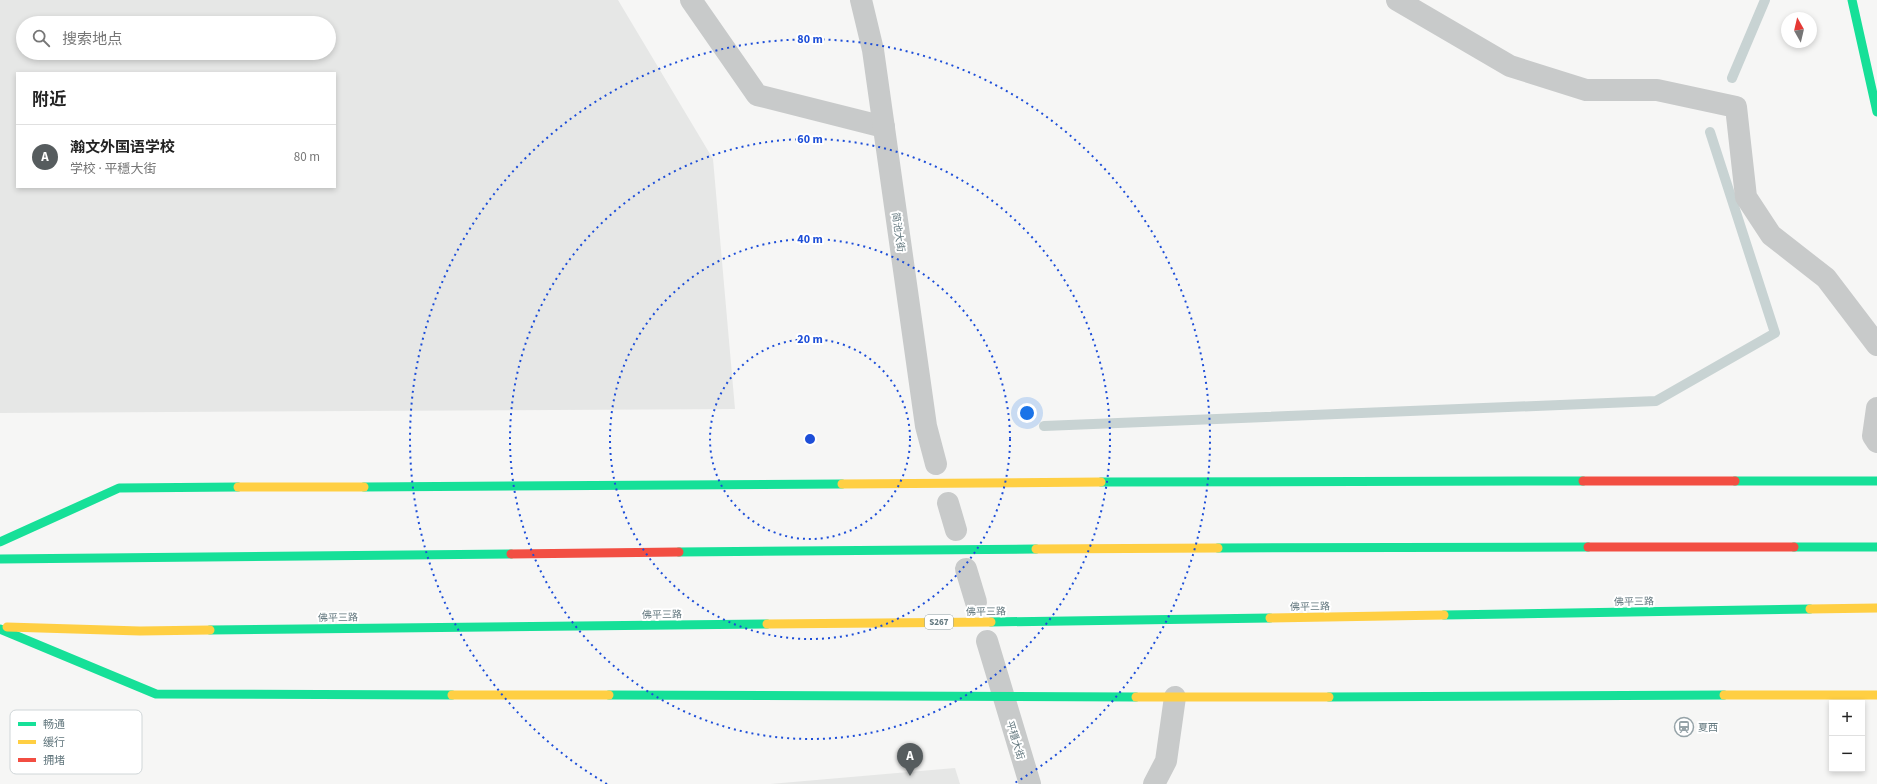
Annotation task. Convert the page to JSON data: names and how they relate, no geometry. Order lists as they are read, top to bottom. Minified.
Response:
{"streets":{"main road":["佛平三路","S267"],"street":["简池大街","平穩大街"]},"places":{"station":["夏西"]},"legend":["畅通","缓行","拥堵"],"north":"top","page":{"search":"搜索地点","heading":"附近","list":[{"mark":"A","name":"瀚文外国语学校","note":"学校 · 平穩大街","value":"80 m"}],"map_buttons":["+","−"],"pins":"A"},"rings":["80 m","60 m","40 m","20 m"]}
